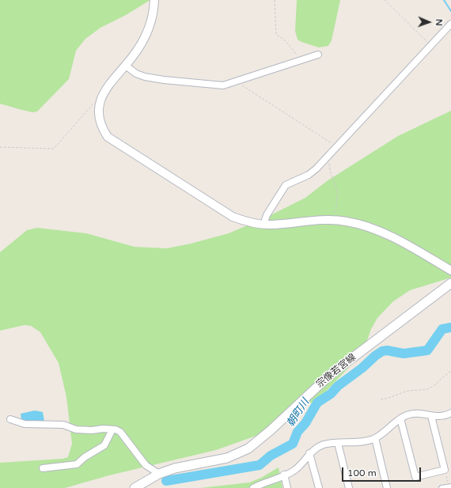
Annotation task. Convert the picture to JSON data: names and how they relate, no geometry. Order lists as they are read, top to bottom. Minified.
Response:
{"streets":{"main road":["宗像若宮線"]},"water":["朝町川"],"scale_bar":"100 m","north":"right"}
